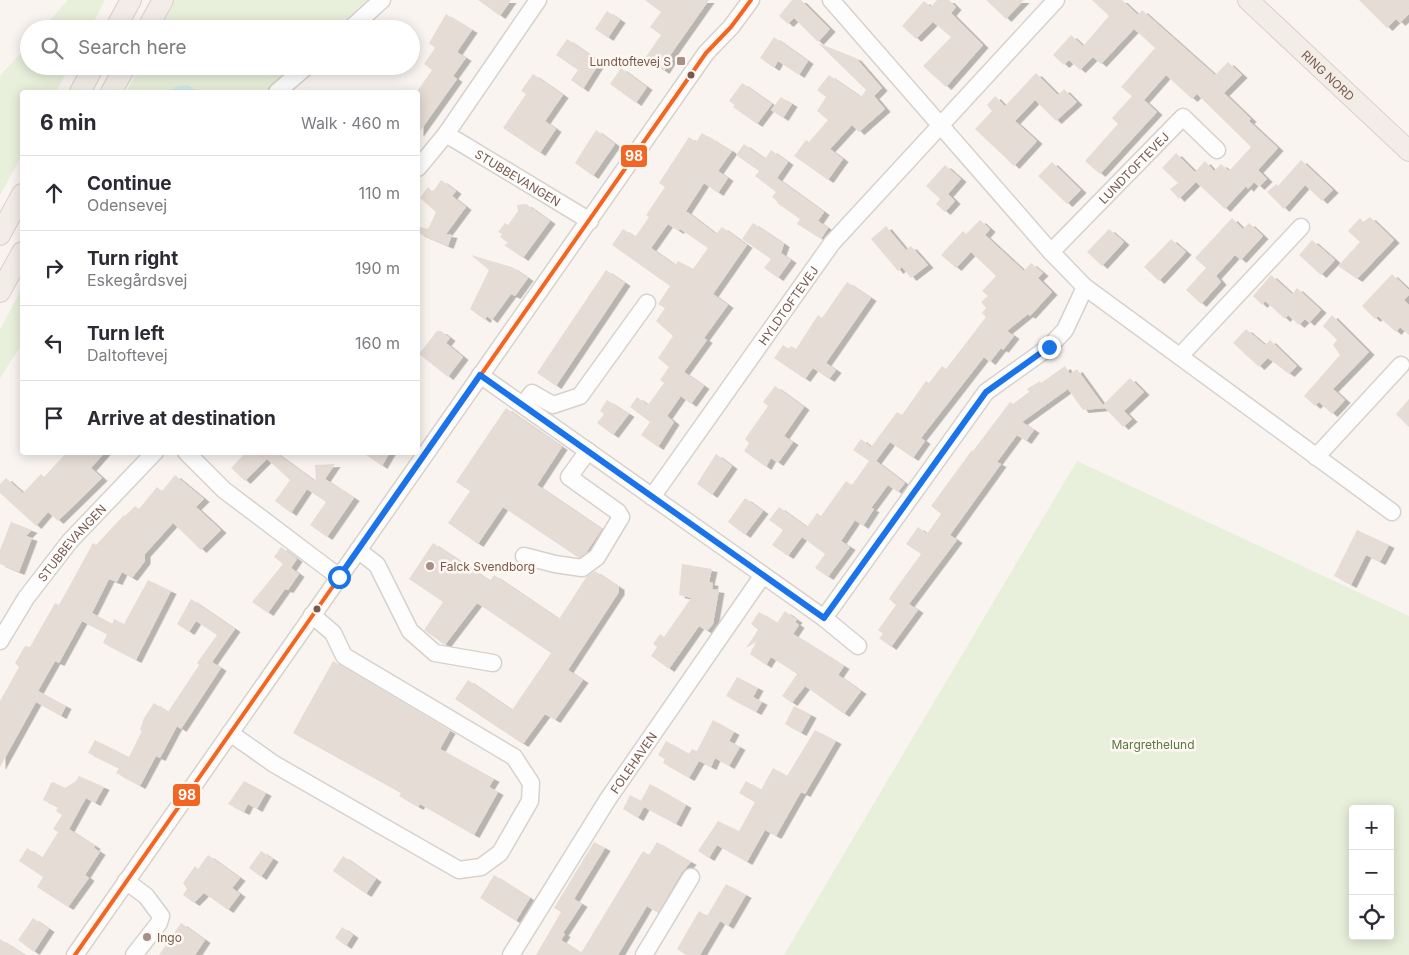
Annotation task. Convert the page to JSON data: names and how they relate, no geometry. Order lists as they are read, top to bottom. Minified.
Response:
{"streets":{"main road":["RING NORD"],"street":["LUNDTOFTEVEJ","STUBBEVANGEN","HYLDTOFTEVEJ","FOLEHAVEN"]},"parks":["Margrethelund"],"places":{"transit":["Lundtoftevej S"],"other":["Falck Svendborg","Ingo"]},"lines":["transit line 98"],"page":{"search":"Search here","heading":["6 min","Walk · 460 m"],"list":[["Continue","Odensevej","110 m"],["Turn right","Eskegårdsvej","190 m"],["Turn left","Daltoftevej","160 m"],"Arrive at destination"],"map_buttons":["+","−"]}}
